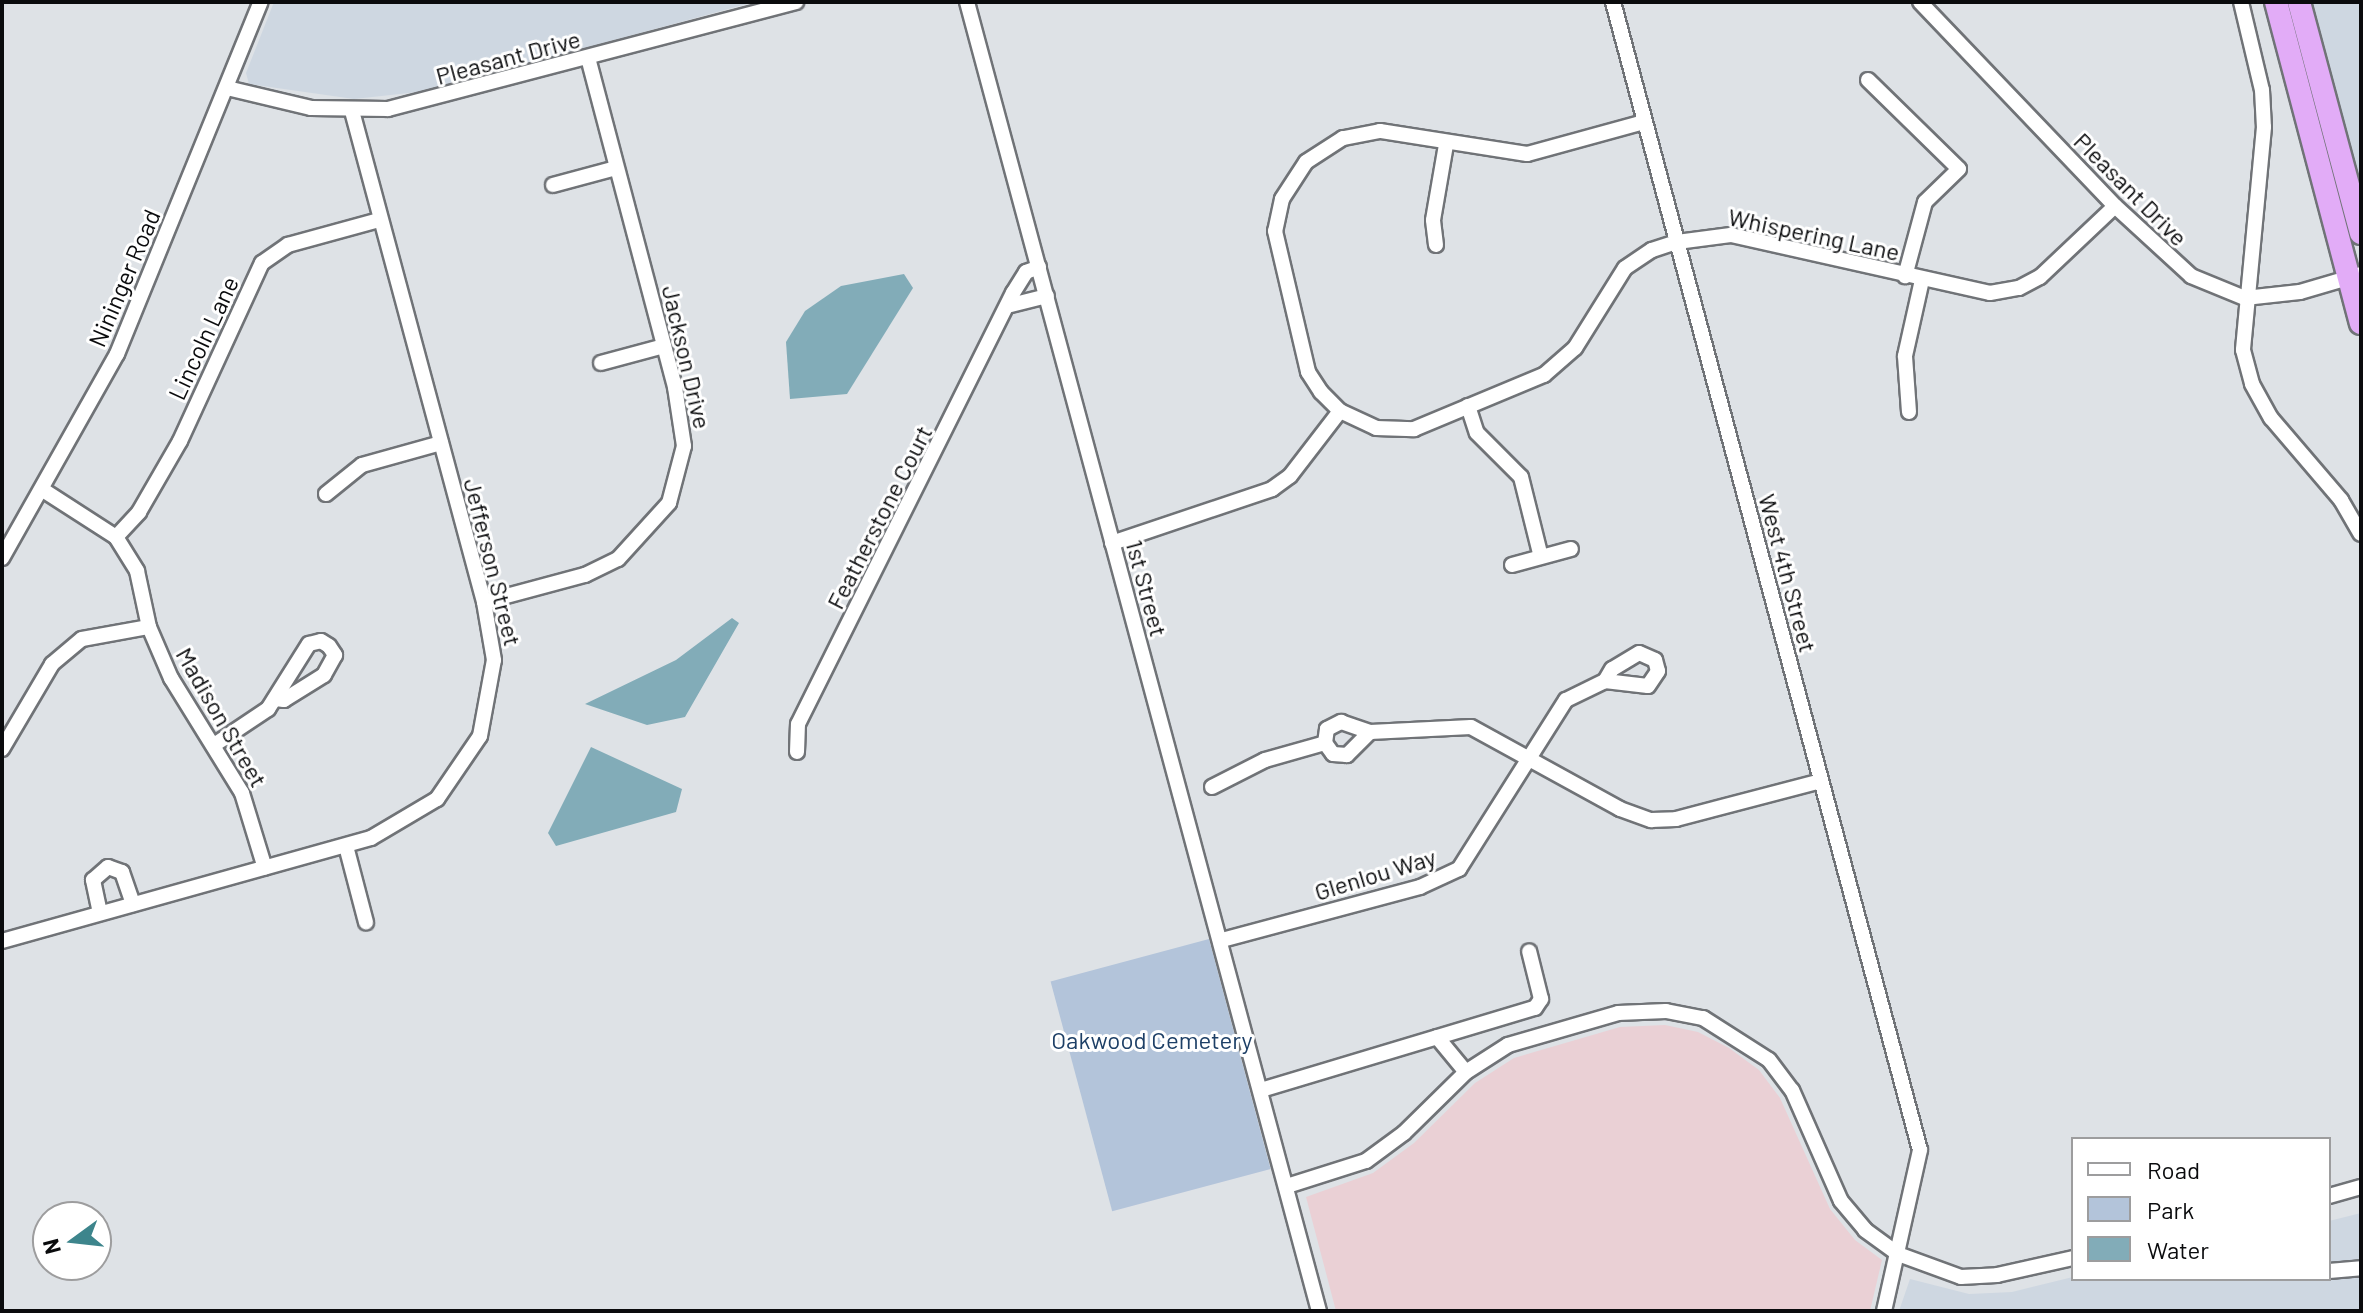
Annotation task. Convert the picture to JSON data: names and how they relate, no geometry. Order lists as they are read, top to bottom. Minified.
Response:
{"streets":{"street":["Pleasant Drive","Whispering Lane","Nininger Road","Lincoln Lane","Jackson Drive","Featherstone Court","Jefferson Street","West 4th Street","1st Street","Madison Street","Glenlou Way"]},"crossings":[["Pleasant Drive","Whispering Lane"],["Pleasant Drive","Nininger Road"],["Pleasant Drive","Jackson Drive"],["Pleasant Drive","Jefferson Street"],["Whispering Lane","West 4th Street"],["Nininger Road","Madison Street"],["Lincoln Lane","Jefferson Street"],["Lincoln Lane","Madison Street"],["Jackson Drive","Jefferson Street"],["Featherstone Court","1st Street"],["Jefferson Street","Madison Street"],["1st Street","Glenlou Way"]],"parks":["Oakwood Cemetery"],"legend":["Road","Park","Water"],"north":"left"}
